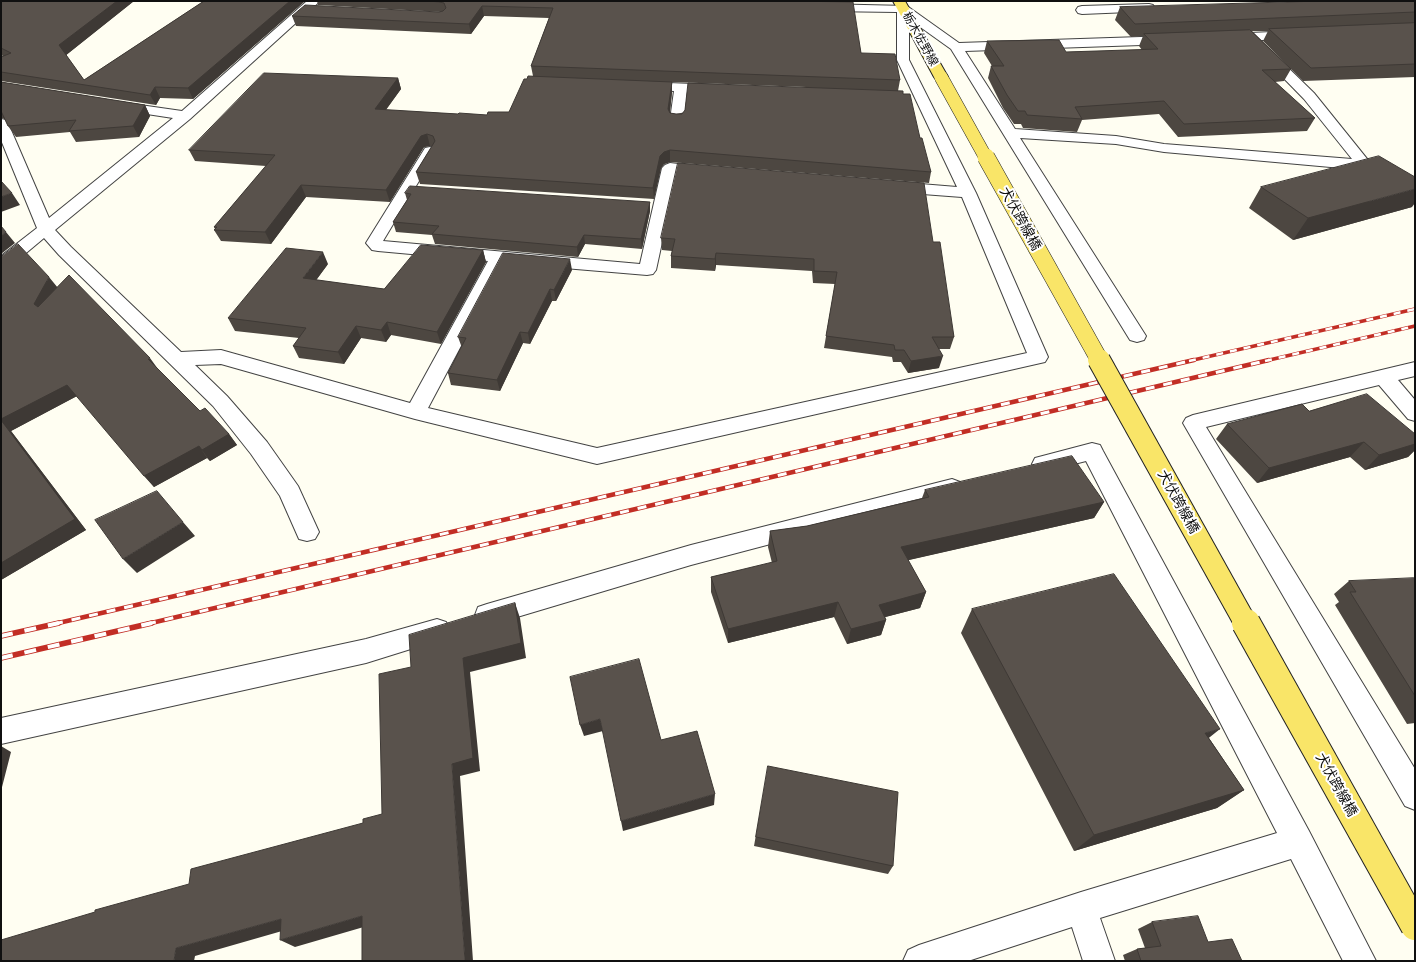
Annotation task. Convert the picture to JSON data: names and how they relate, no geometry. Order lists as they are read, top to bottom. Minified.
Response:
{"streets":{"main road":["栃木佐野線","犬伏跨線橋"]},"crossings":[["栃木佐野線","犬伏跨線橋"]]}
